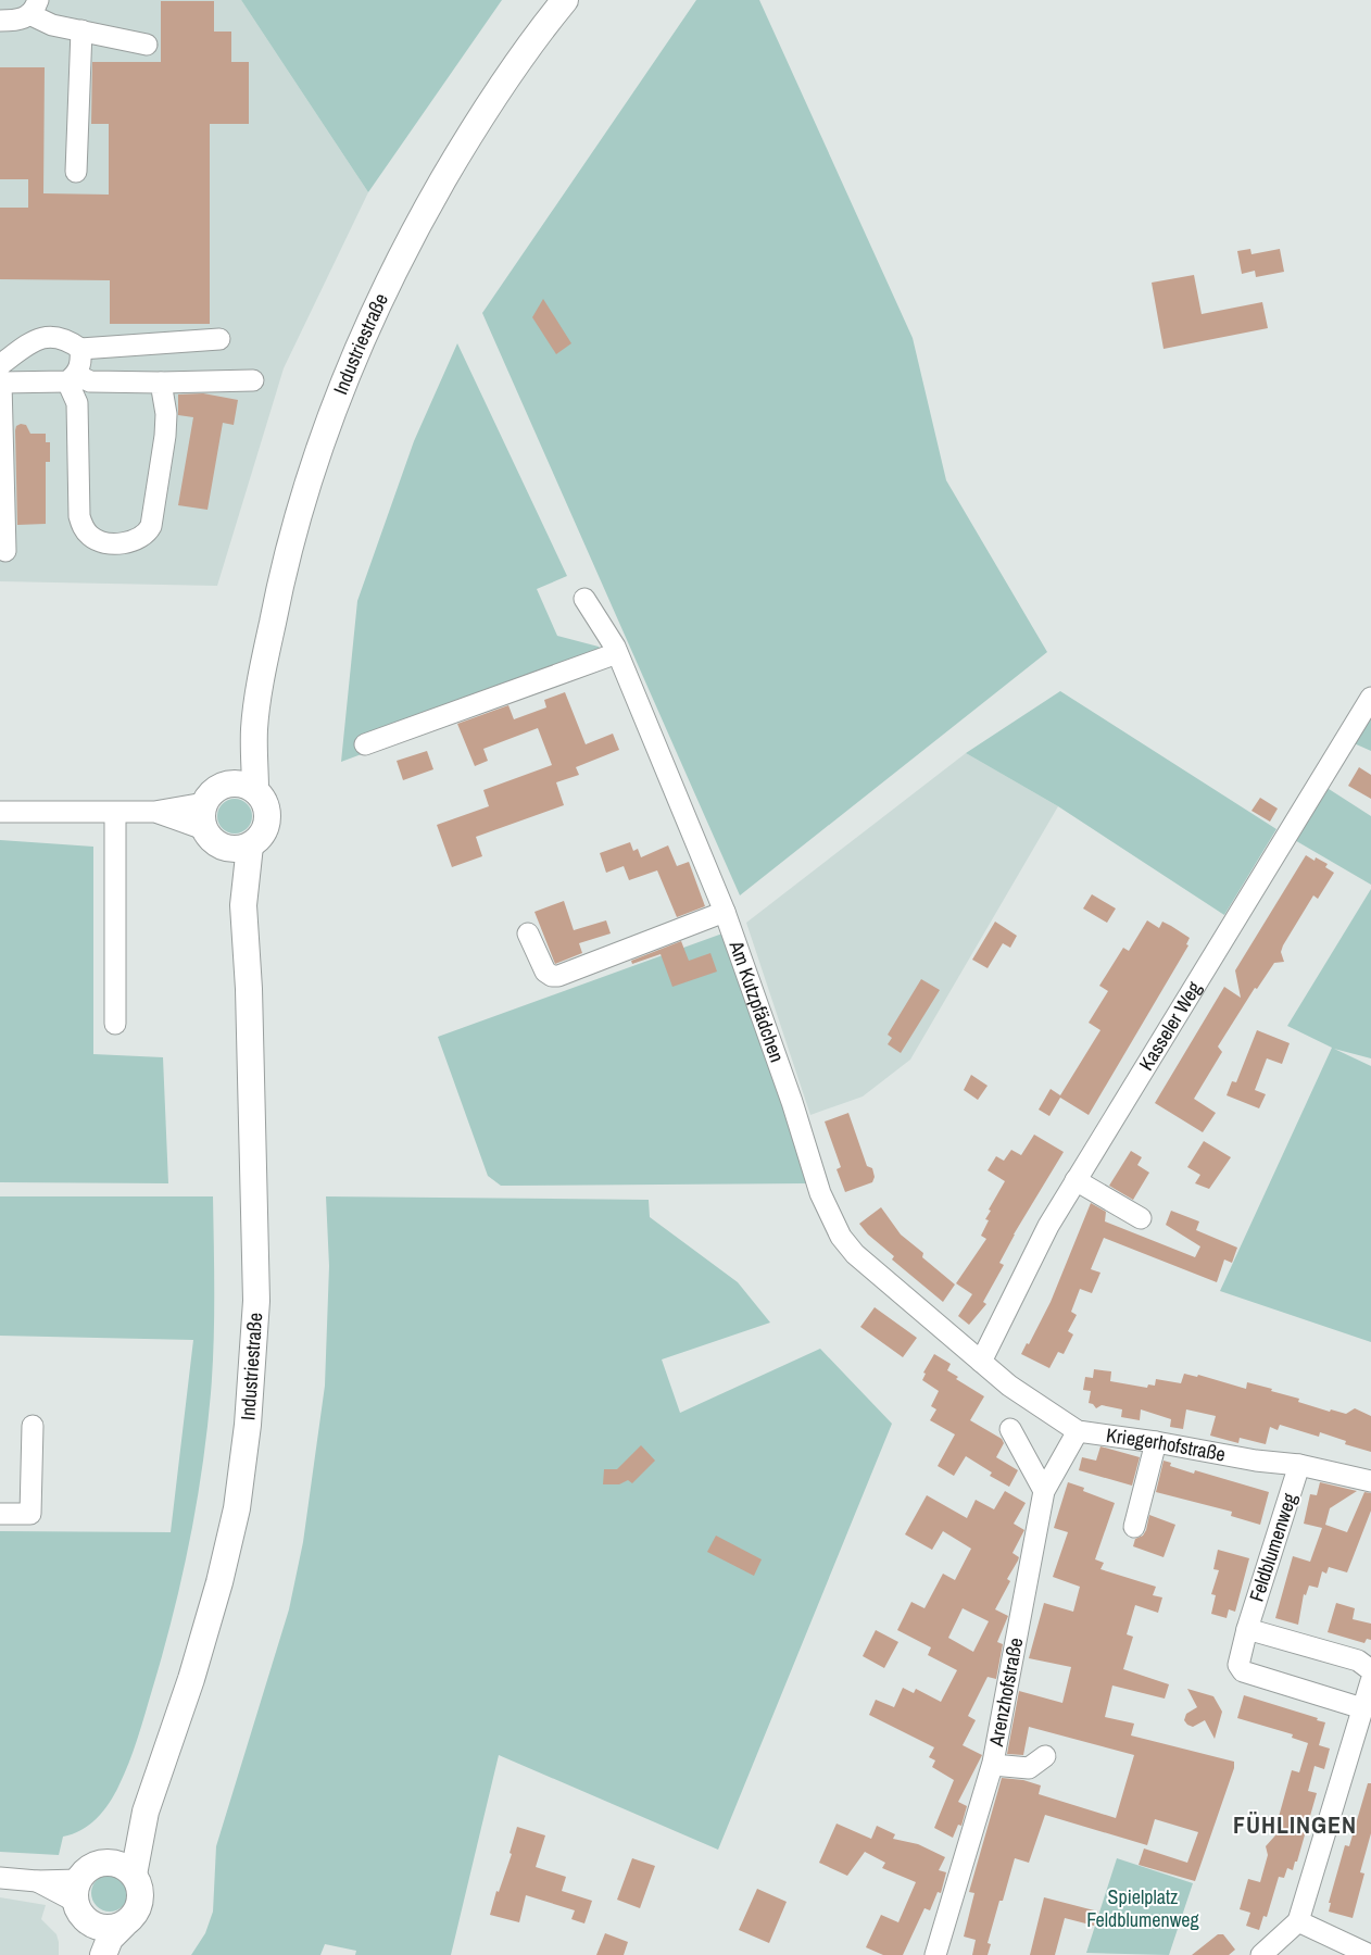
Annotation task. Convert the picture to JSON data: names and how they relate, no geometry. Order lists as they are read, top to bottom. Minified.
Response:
{"streets":{"main road":["Industriestraße"],"street":["Am Kutzpfädchen","Kasseler Weg","Kriegerhofstraße","Feldblumenweg","Arenzhofstraße"]},"crossings":[["Am Kutzpfädchen","Kasseler Weg"],["Am Kutzpfädchen","Kriegerhofstraße"],["Kasseler Weg","Kriegerhofstraße"],["Kriegerhofstraße","Feldblumenweg"],["Kriegerhofstraße","Arenzhofstraße"]],"districts":["FÜHLINGEN"],"parks":["Spielplatz Feldblumenweg"]}
